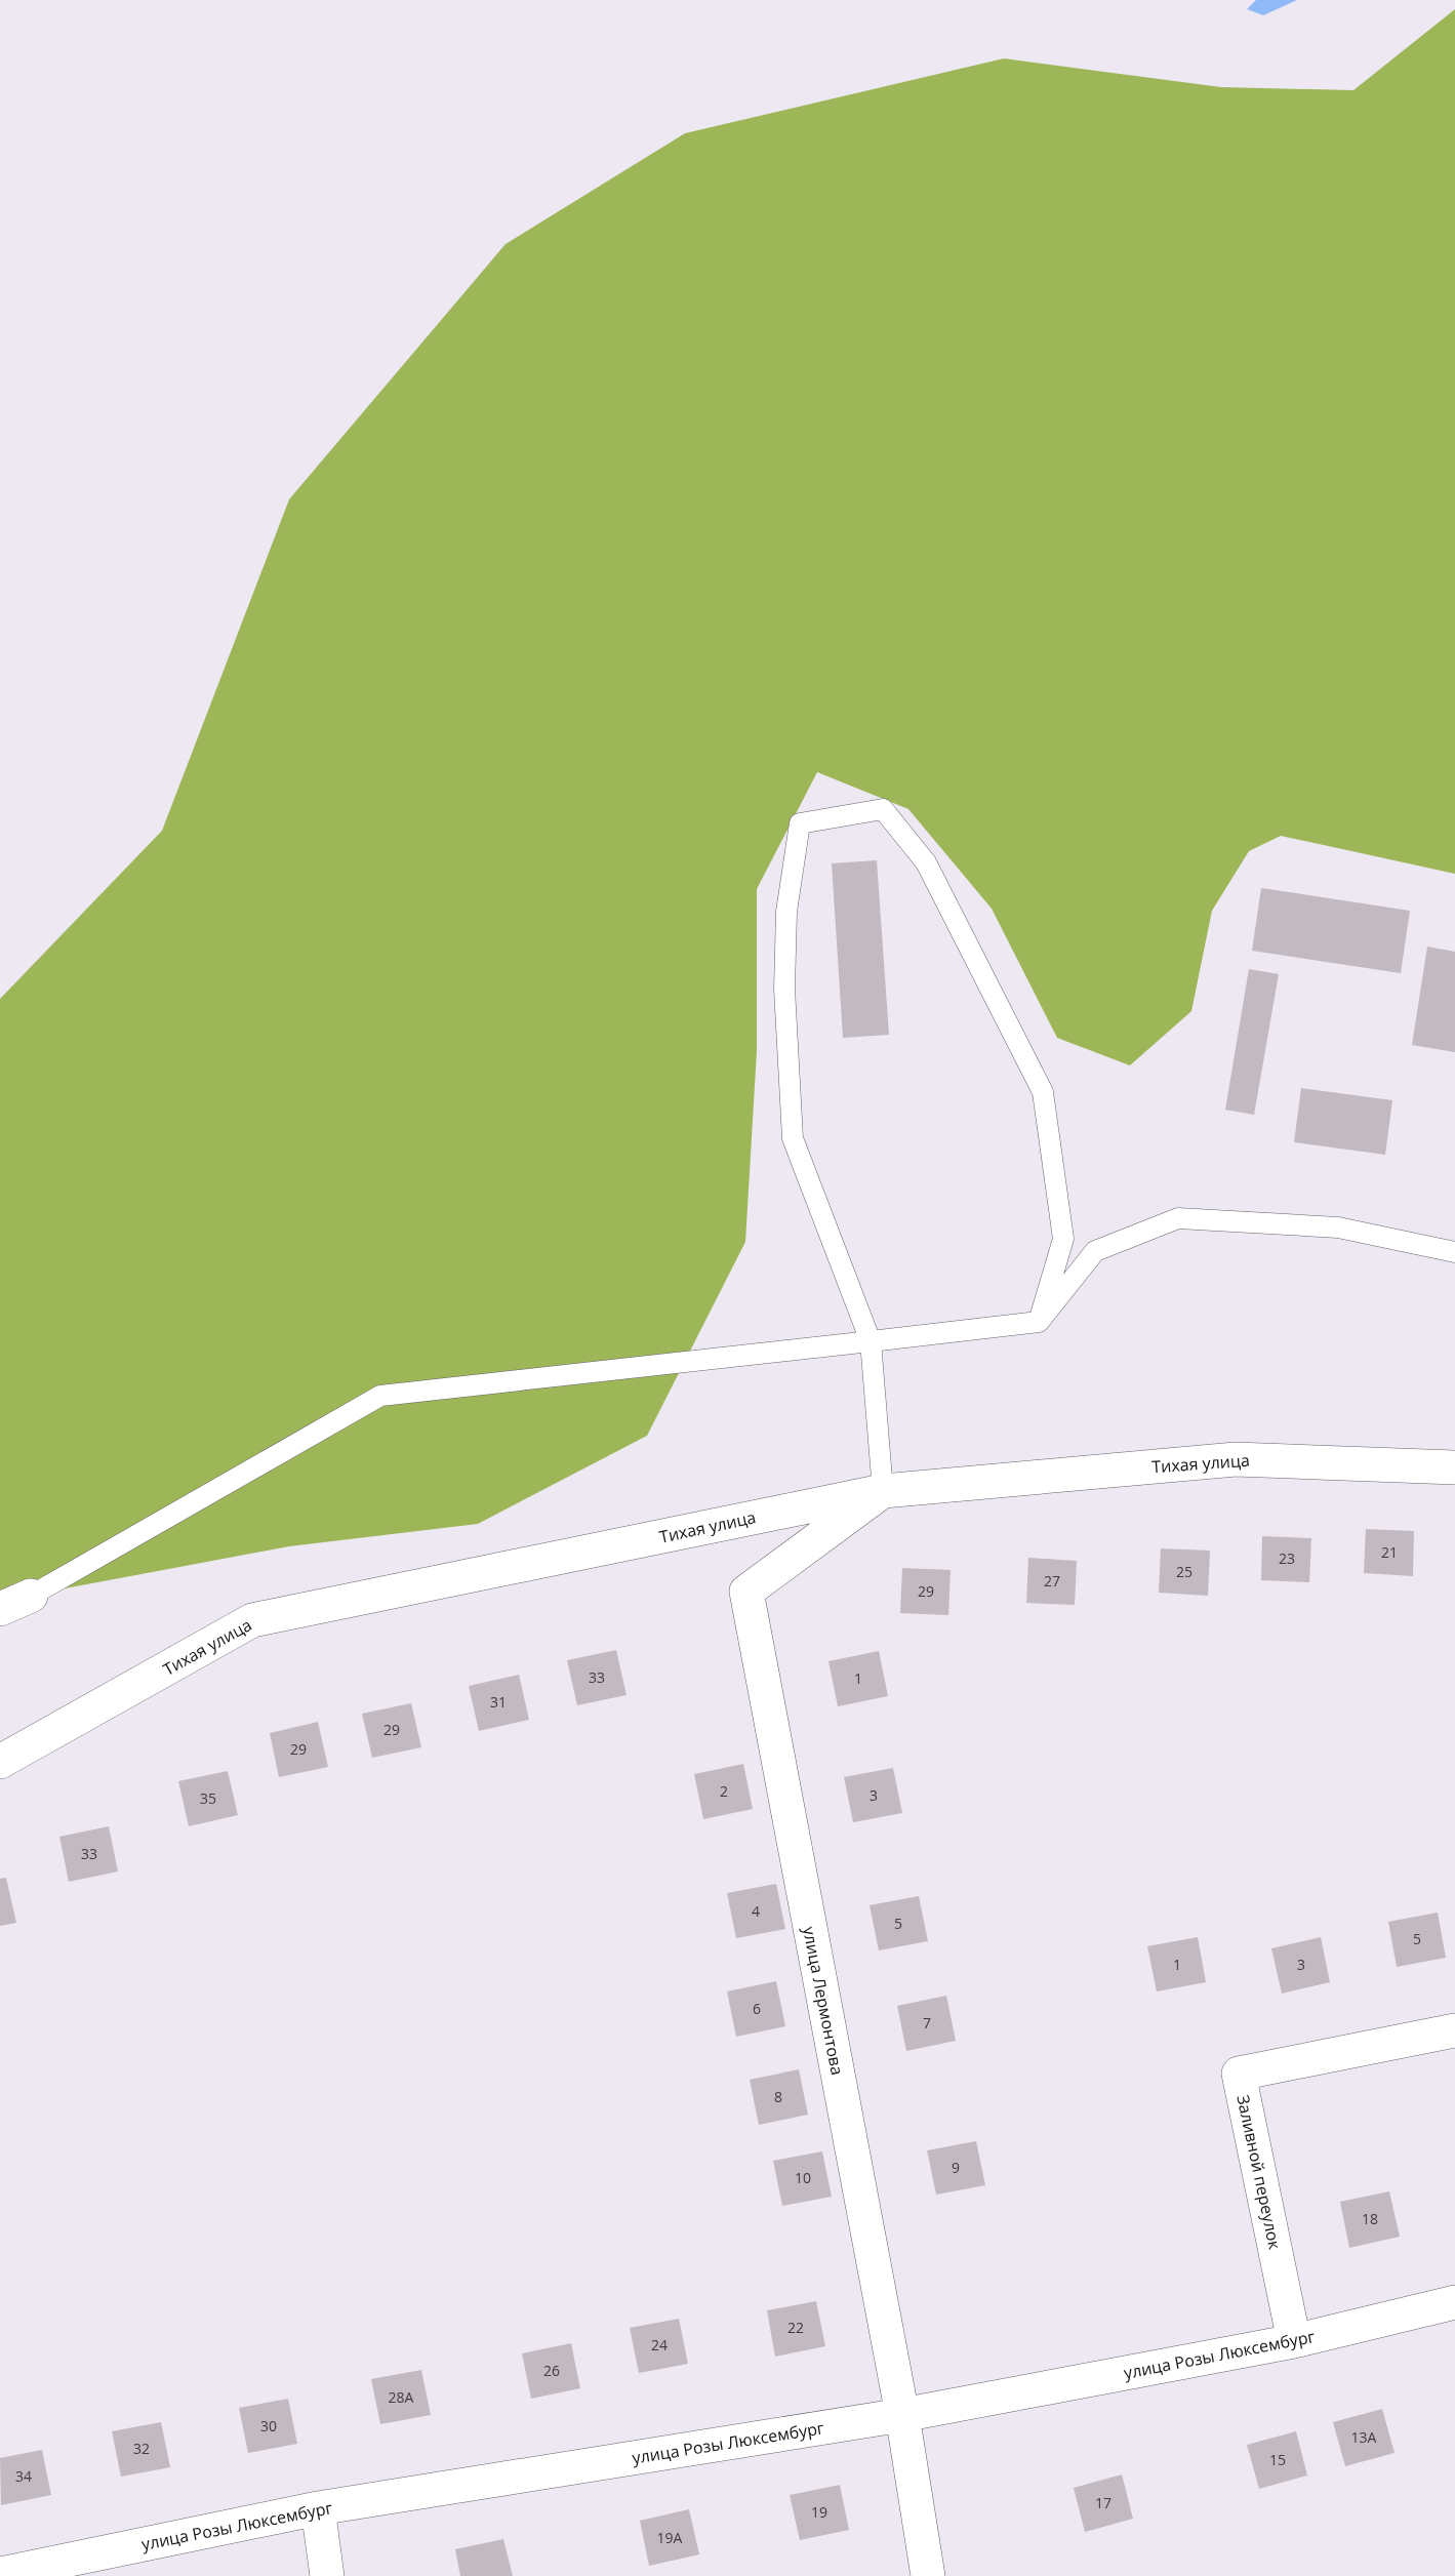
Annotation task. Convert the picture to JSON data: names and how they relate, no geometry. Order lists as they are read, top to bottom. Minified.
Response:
{"streets":{"street":["Тихая улица","улица Лермонтова","Заливной переулок","улица Розы Люксембург"]},"crossings":[["Тихая улица","улица Лермонтова"],["улица Лермонтова","улица Розы Люксембург"],["Заливной переулок","улица Розы Люксембург"]],"house_numbers":["21","23","25","27","29","33","1","31","29","29","2","3","35","33","4","5","5","1","3","6","7","8","9","10","18","22","24","26","28А","30","13А","32","15","34","17","19","19А"]}
